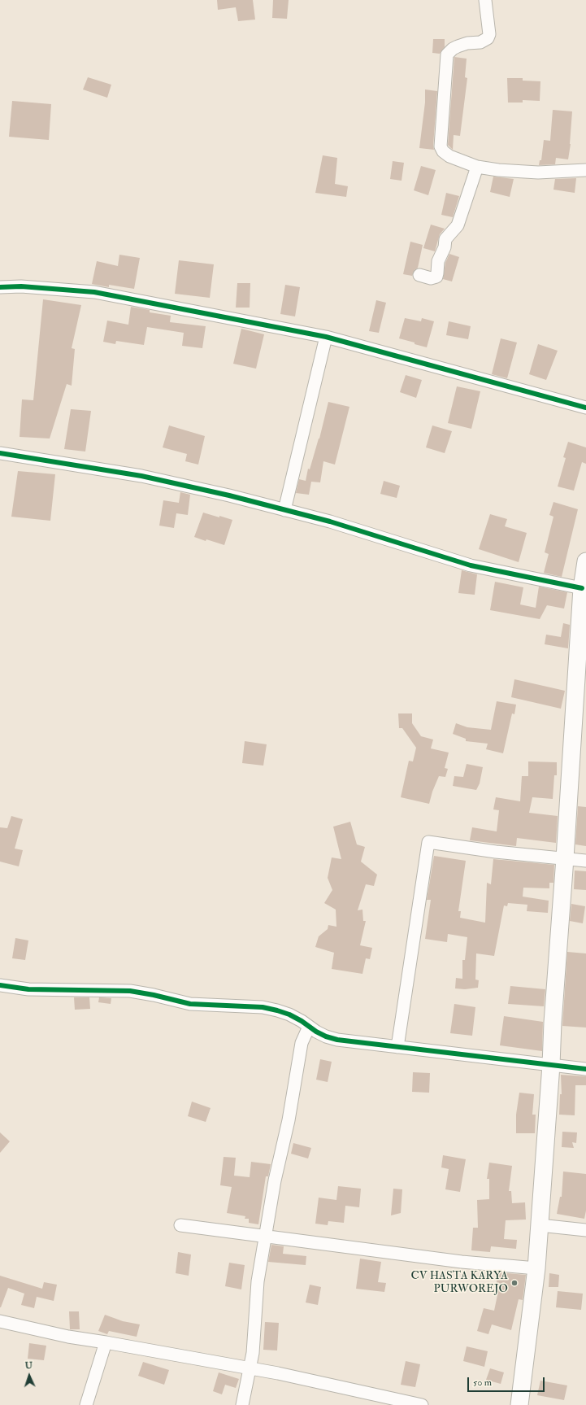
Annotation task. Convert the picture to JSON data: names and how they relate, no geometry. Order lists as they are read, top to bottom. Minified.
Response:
{"places":["CV HASTA KARYA PURWOREJO"],"scale_bar":"50 m","north":"top"}
